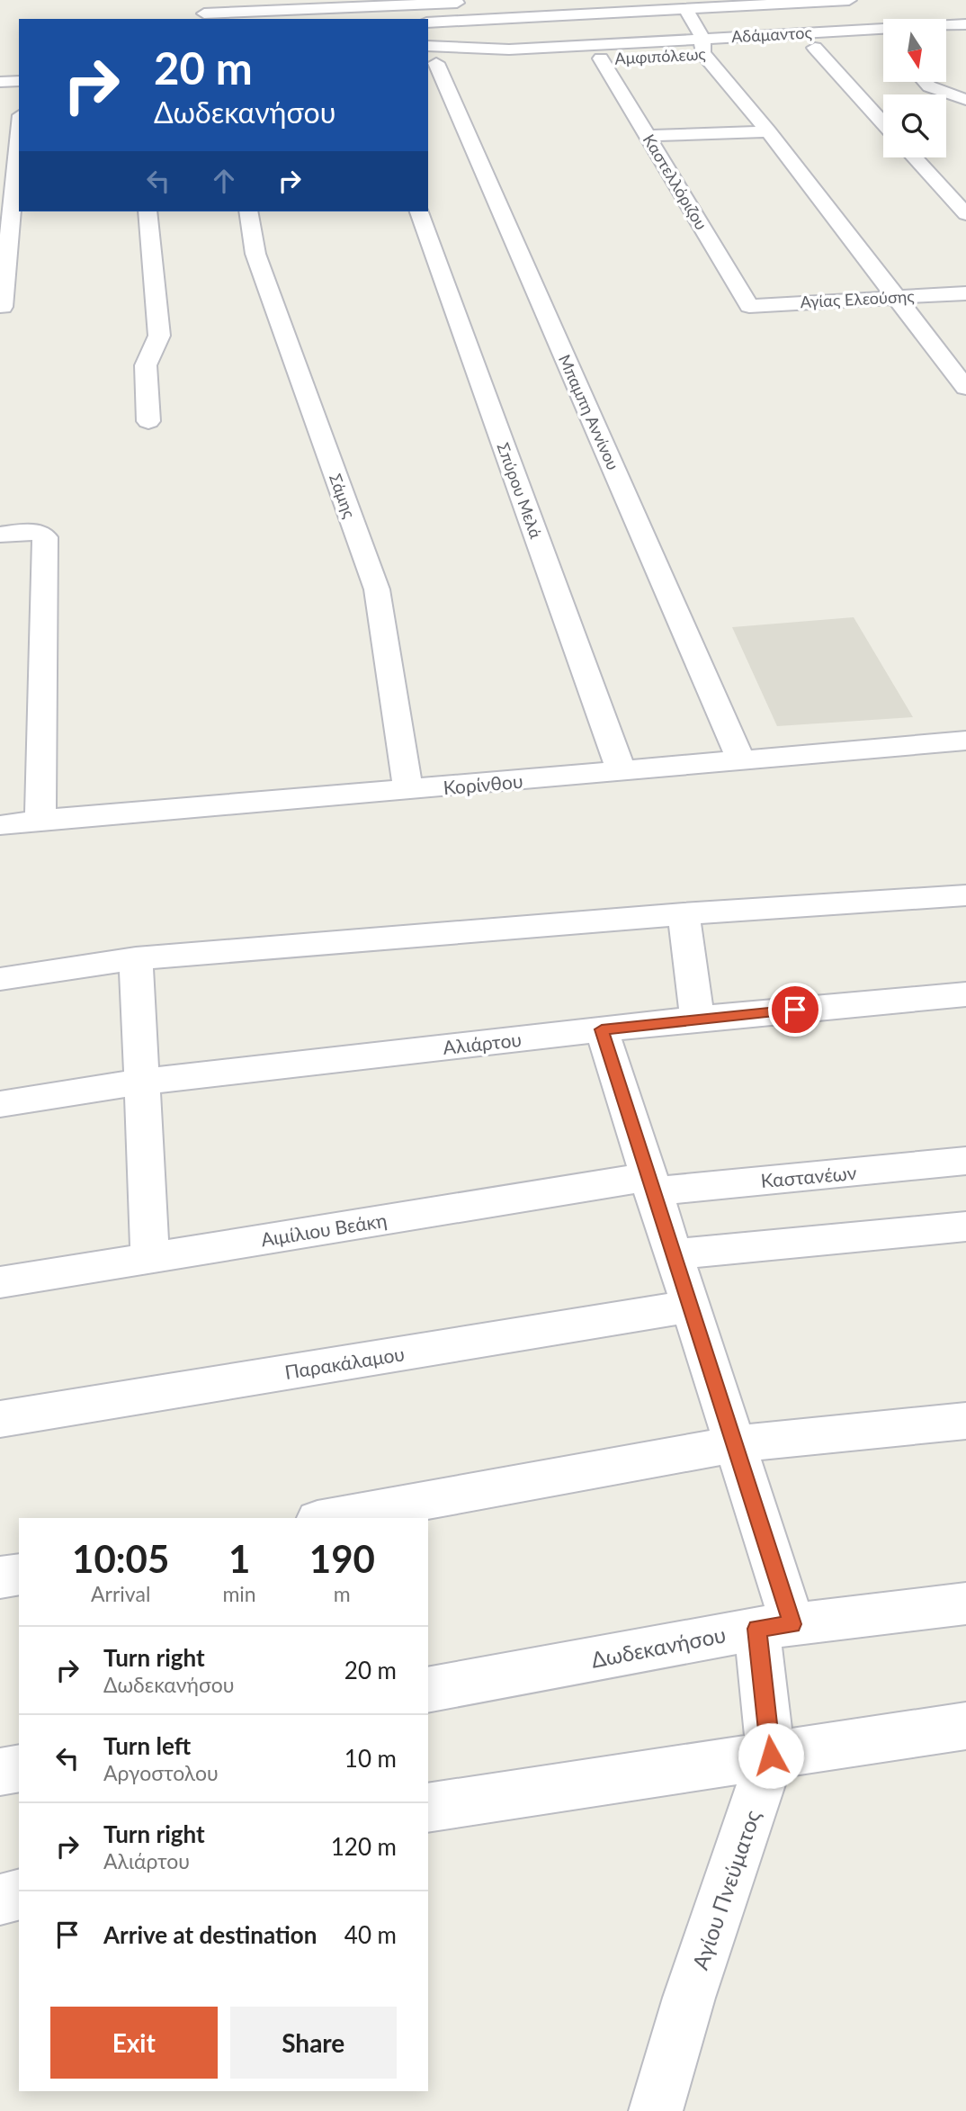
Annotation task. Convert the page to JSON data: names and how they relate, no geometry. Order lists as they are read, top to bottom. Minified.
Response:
{"streets":{"street":["Αδάμαντος","Αμφιπόλεως","Καστελλόριζου","Αγίας Ελεούσης","Μπαμπη Αννίνου","Σπύρου Μελά","Σάμης","Κορίνθου","Αλιάρτου","Καστανέων","Αιμίλιου Βεάκη","Παρακάλαμου","Δωδεκανήσου","Αγίου Πνεύματος"]},"crossings":[["Αδάμαντος","Αμφιπόλεως"],["Αμφιπόλεως","Καστελλόριζου"],["Αμφιπόλεως","Μπαμπη Αννίνου"],["Καστελλόριζου","Αγίας Ελεούσης"],["Μπαμπη Αννίνου","Κορίνθου"],["Σπύρου Μελά","Κορίνθου"],["Σάμης","Κορίνθου"],["Αλιάρτου","Αγίου Πνεύματος"],["Καστανέων","Αιμίλιου Βεάκη"],["Καστανέων","Αγίου Πνεύματος"],["Αιμίλιου Βεάκη","Αγίου Πνεύματος"],["Παρακάλαμου","Αγίου Πνεύματος"],["Δωδεκανήσου","Αγίου Πνεύματος"]],"north":"bottom","page":{"turn":["20 m","Δωδεκανήσου"],"eta":["10:05","Arrival","1","min","190","m"],"list":[{"name":"Turn right","note":"Δωδεκανήσου","value":"20 m"},{"name":"Turn left","note":"Αργοστολου","value":"10 m"},{"name":"Turn right","note":"Αλιάρτου","value":"120 m"},{"name":"Arrive at destination","value":"40 m"}],"buttons":["Exit","Share"]}}
